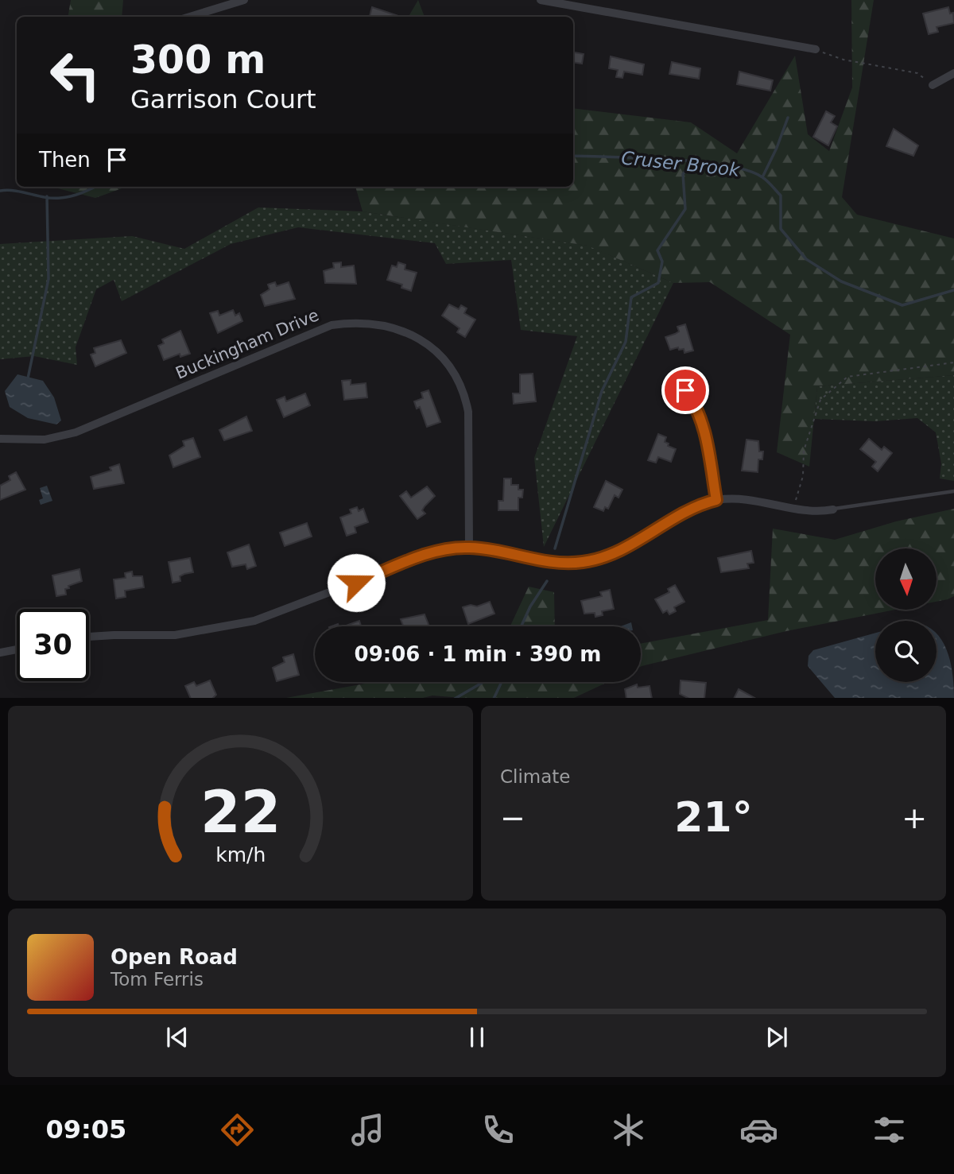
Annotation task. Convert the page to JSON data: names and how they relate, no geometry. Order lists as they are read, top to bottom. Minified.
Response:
{"streets":{"street":["Buckingham Drive"]},"water":["Cruser Brook"],"north":"bottom","page":{"turn":["300 m","Garrison Court"],"then":"Then","limit":"30","trip":"09:06 · 1 min · 390 m","tile":"Climate","heat":["−","21°","+"],"song":["Open Road","Tom Ferris"],"tabs":"09:05","gauge":["22","km/h"]}}
